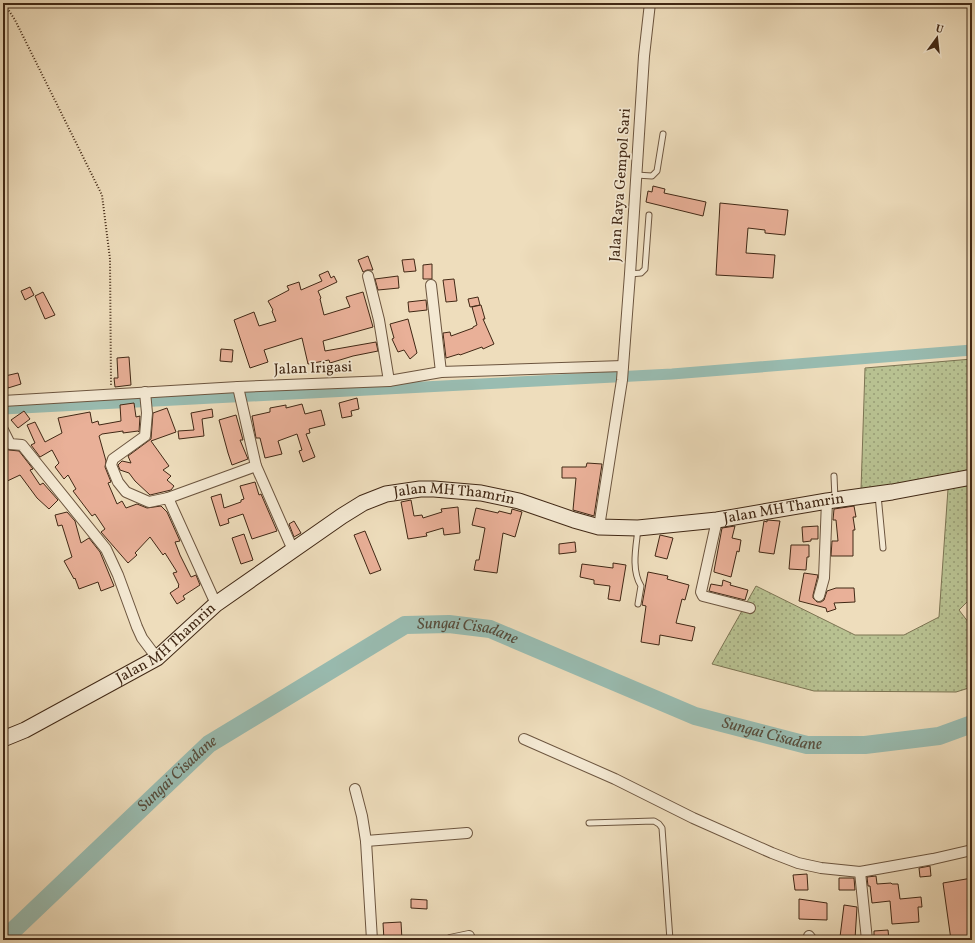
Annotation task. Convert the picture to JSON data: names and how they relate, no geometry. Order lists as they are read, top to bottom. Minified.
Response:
{"streets":{"street":["Jalan Raya Gempol Sari","Jalan Irigasi","Jalan MH Thamrin"]},"crossings":[["Jalan Raya Gempol Sari","Jalan Irigasi"],["Jalan Raya Gempol Sari","Jalan MH Thamrin"]],"water":["Sungai Cisadane"],"north":"top"}
